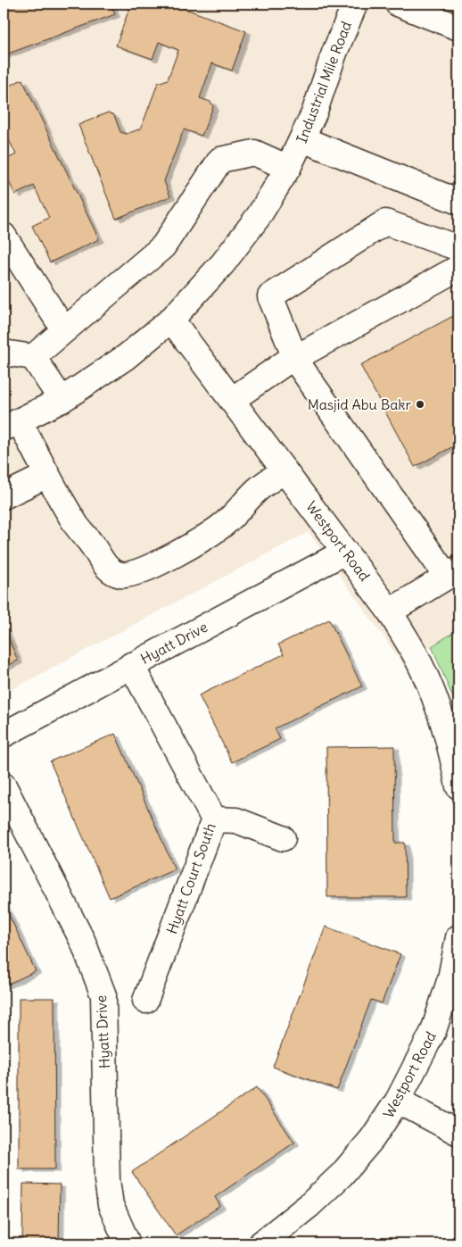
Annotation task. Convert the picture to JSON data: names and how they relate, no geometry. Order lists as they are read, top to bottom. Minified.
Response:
{"streets":{"street":["Industrial Mile Road","Westport Road","Hyatt Drive","Hyatt Court South"]},"crossings":[["Industrial Mile Road","Westport Road"],["Westport Road","Hyatt Drive"],["Hyatt Drive","Hyatt Court South"]],"places":["Masjid Abu Bakr"]}
